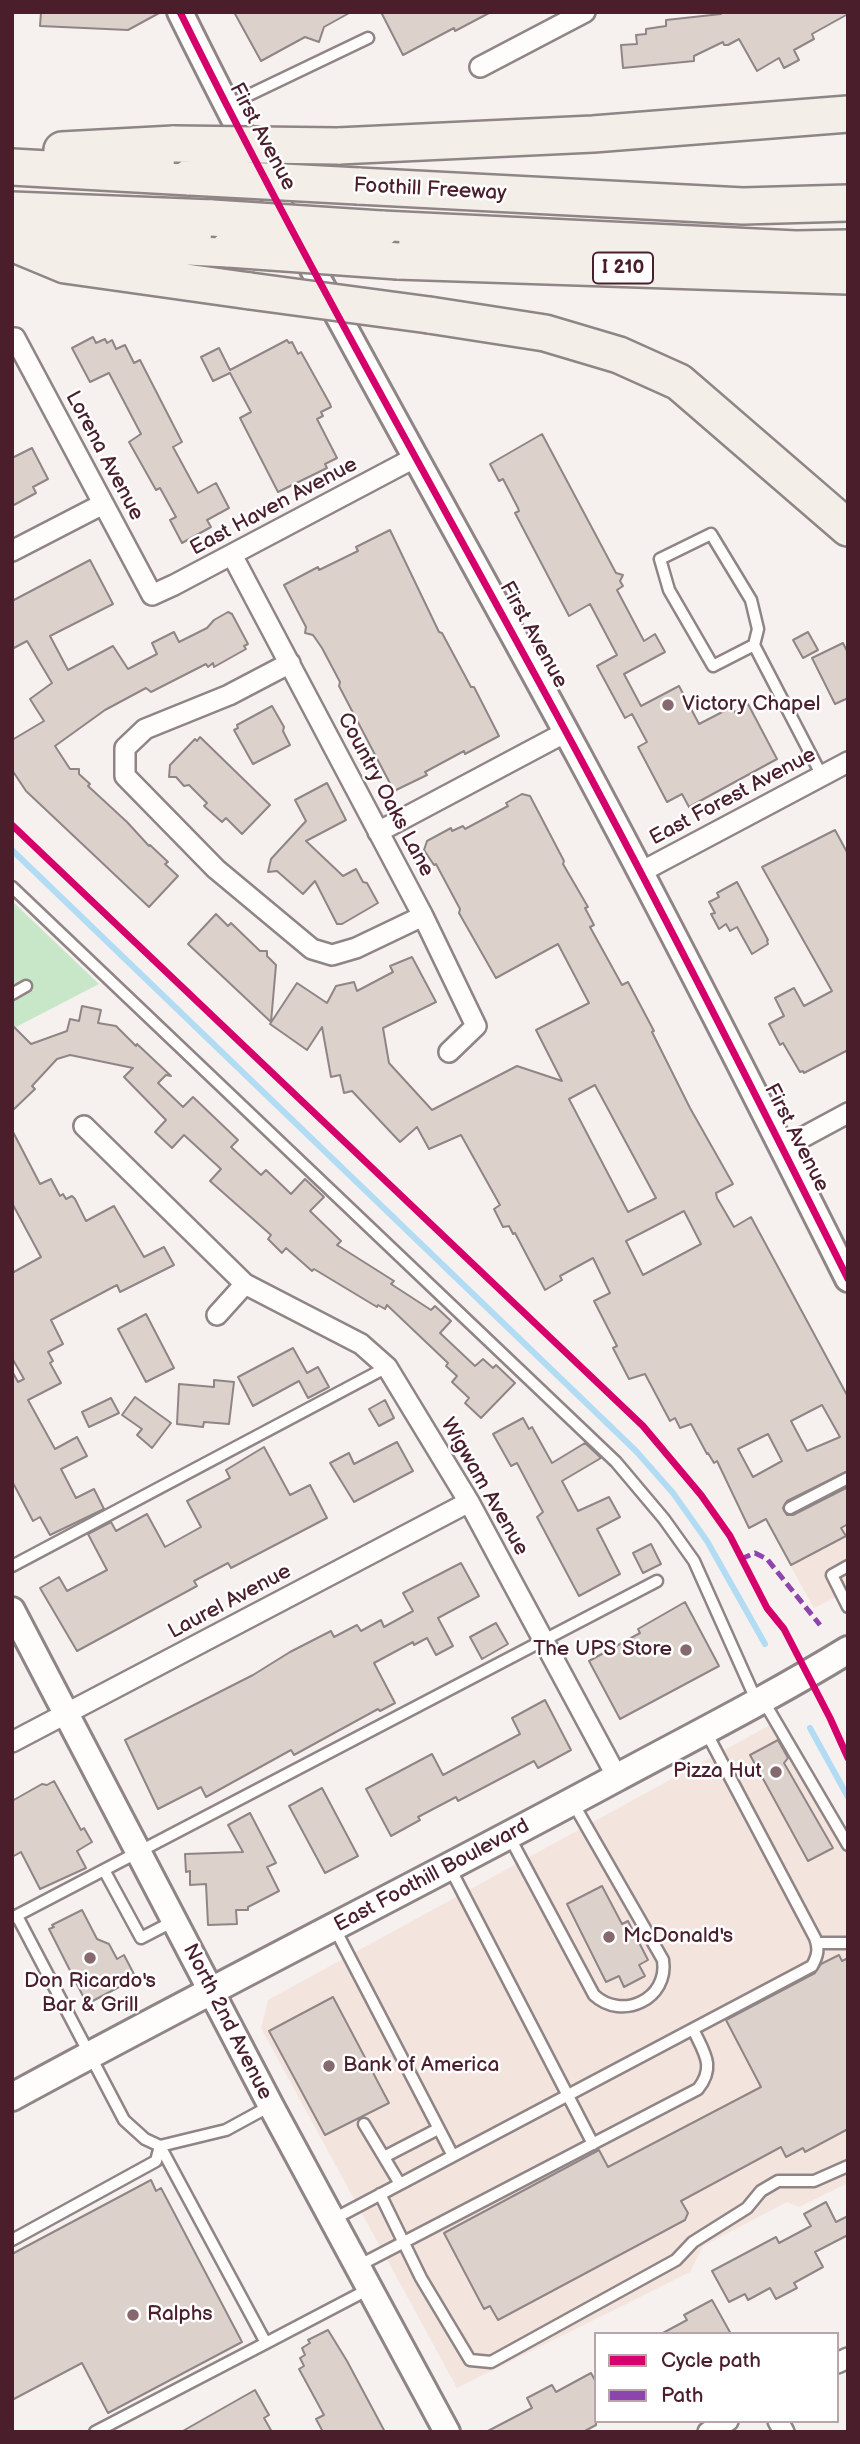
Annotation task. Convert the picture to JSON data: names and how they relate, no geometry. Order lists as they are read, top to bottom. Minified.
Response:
{"streets":{"highway":["Foothill Freeway","I 210"],"main road":["East Foothill Boulevard"],"street":["First Avenue","Lorena Avenue","East Haven Avenue","Country Oaks Lane","East Forest Avenue","Wigwam Avenue","Laurel Avenue","North 2nd Avenue"]},"crossings":[["First Avenue","East Haven Avenue"],["First Avenue","East Forest Avenue"],["Lorena Avenue","East Haven Avenue"],["East Haven Avenue","Country Oaks Lane"],["Wigwam Avenue","Laurel Avenue"],["Wigwam Avenue","East Foothill Boulevard"],["Laurel Avenue","North 2nd Avenue"],["East Foothill Boulevard","North 2nd Avenue"]],"places":["Victory Chapel","The UPS Store","Pizza Hut","McDonald's","Don Ricardo's Bar & Grill","Bank of America","Ralphs"],"legend":["Cycle path","Path"]}
